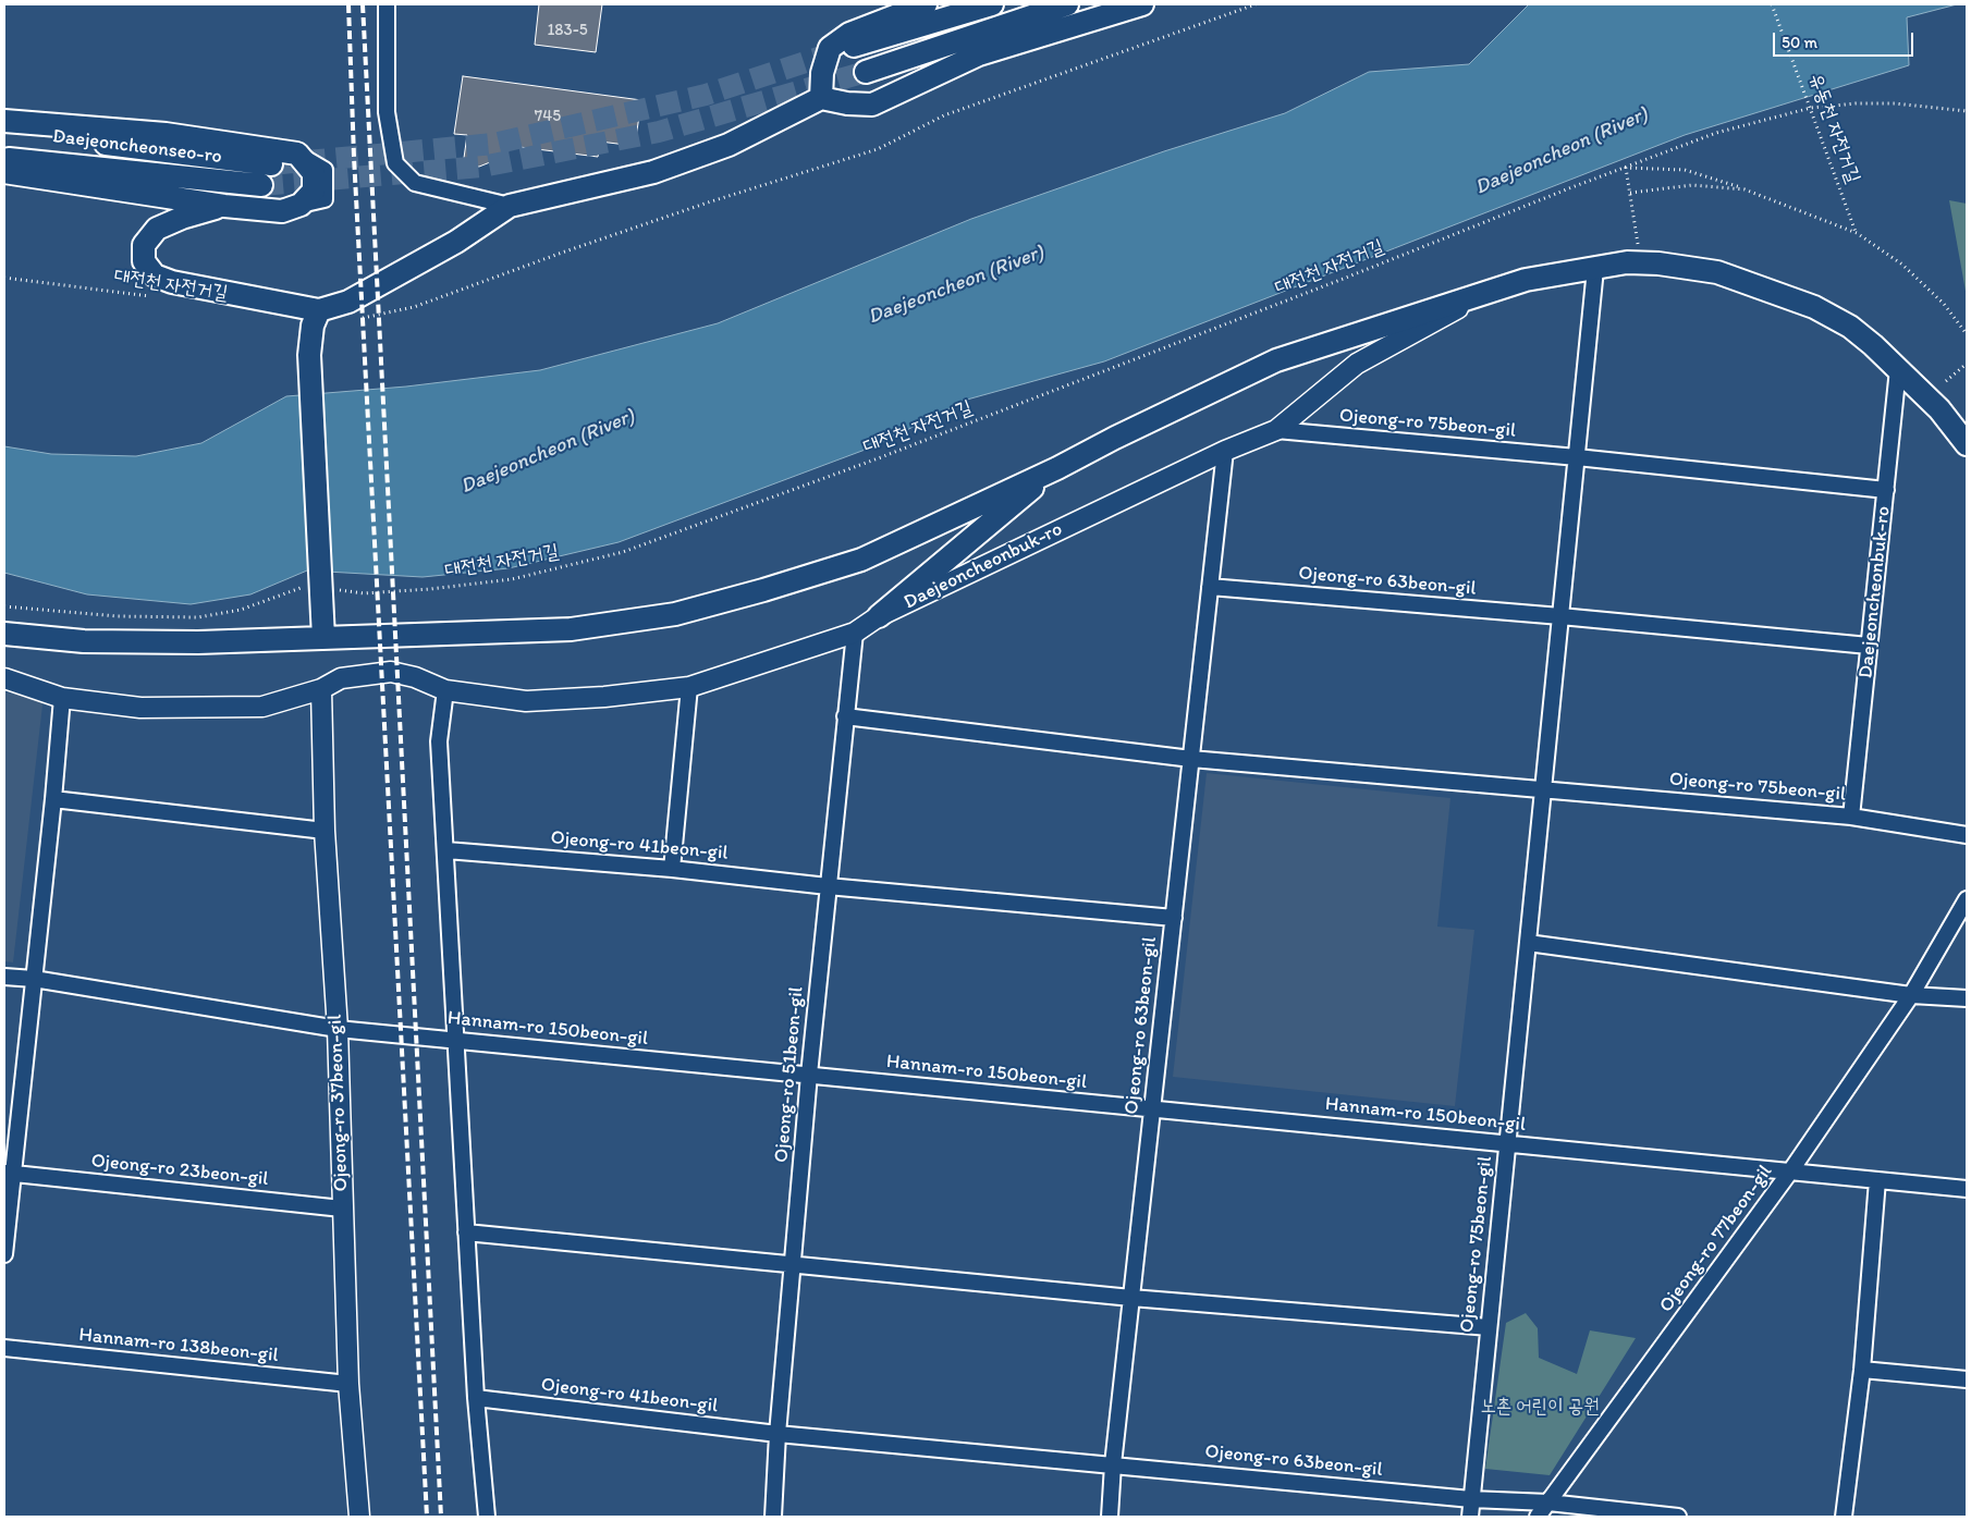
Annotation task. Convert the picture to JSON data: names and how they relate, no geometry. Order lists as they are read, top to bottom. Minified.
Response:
{"streets":{"main road":["Daejeoncheonseo-ro","Daejeoncheonbuk-ro"],"street":["Ojeong-ro 75beon-gil","Ojeong-ro 63beon-gil","Ojeong-ro 41beon-gil","Hannam-ro 150beon-gil","Ojeong-ro 51beon-gil","Ojeong-ro 37beon-gil","Ojeong-ro 23beon-gil","Ojeong-ro 77beon-gil","Hannam-ro 138beon-gil"],"path":["유동천 자전거길","대전천 자전거길"]},"crossings":[["유동천 자전거길","대전천 자전거길"],["Ojeong-ro 75beon-gil","Daejeoncheonbuk-ro"],["Ojeong-ro 75beon-gil","Ojeong-ro 63beon-gil"],["Ojeong-ro 75beon-gil","Hannam-ro 150beon-gil"],["Daejeoncheonbuk-ro","Ojeong-ro 63beon-gil"],["Daejeoncheonbuk-ro","Ojeong-ro 51beon-gil"],["Daejeoncheonbuk-ro","Ojeong-ro 37beon-gil"],["Ojeong-ro 63beon-gil","Hannam-ro 150beon-gil"],["Ojeong-ro 63beon-gil","Ojeong-ro 77beon-gil"],["Ojeong-ro 41beon-gil","Ojeong-ro 51beon-gil"],["Hannam-ro 150beon-gil","Ojeong-ro 51beon-gil"],["Hannam-ro 150beon-gil","Ojeong-ro 37beon-gil"],["Hannam-ro 150beon-gil","Ojeong-ro 77beon-gil"],["Ojeong-ro 37beon-gil","Ojeong-ro 23beon-gil"],["Ojeong-ro 37beon-gil","Hannam-ro 138beon-gil"]],"water":["Daejeoncheon (River)"],"parks":["노촌 어린이 공원"],"house_numbers":["183-5","745"],"scale_bar":"50 m"}
